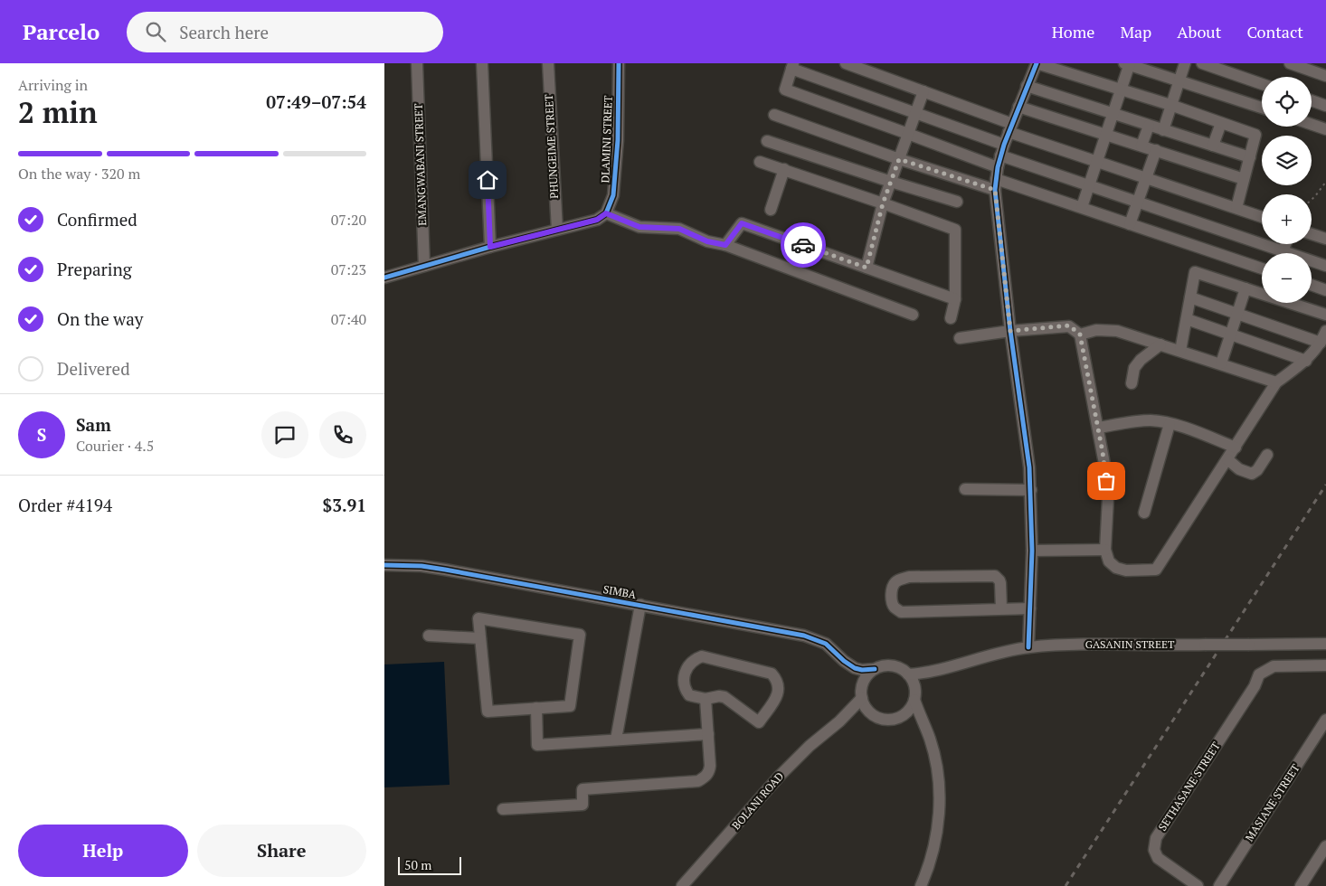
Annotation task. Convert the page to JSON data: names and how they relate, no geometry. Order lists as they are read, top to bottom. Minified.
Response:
{"streets":{"street":["DLAMINI STREET","PHUNGEIME STREET","EMANGWABANI STREET","SIMBA","GASANIN STREET","SETHASANE STREET","BOLANI ROAD","MASIANE STREET"]},"crossings":[["GASANIN STREET","BOLANI ROAD"]],"scale_bar":"50 m","page":{"header":"Parcelo","search":"Search here","nav":["Home","Map","About","Contact"],"heading":["2 min","Arriving in","07:49–07:54"],"panel":["Sam","Courier · 4.5","Order #4194","$3.91"],"map_buttons":["+","−"],"bar":"On the way · 320 m","list":[["Confirmed","07:20"],["Preparing","07:23"],["On the way","07:40"],"Delivered"],"round":"S","buttons":["Help","Share"],"scale":"50 m"}}
